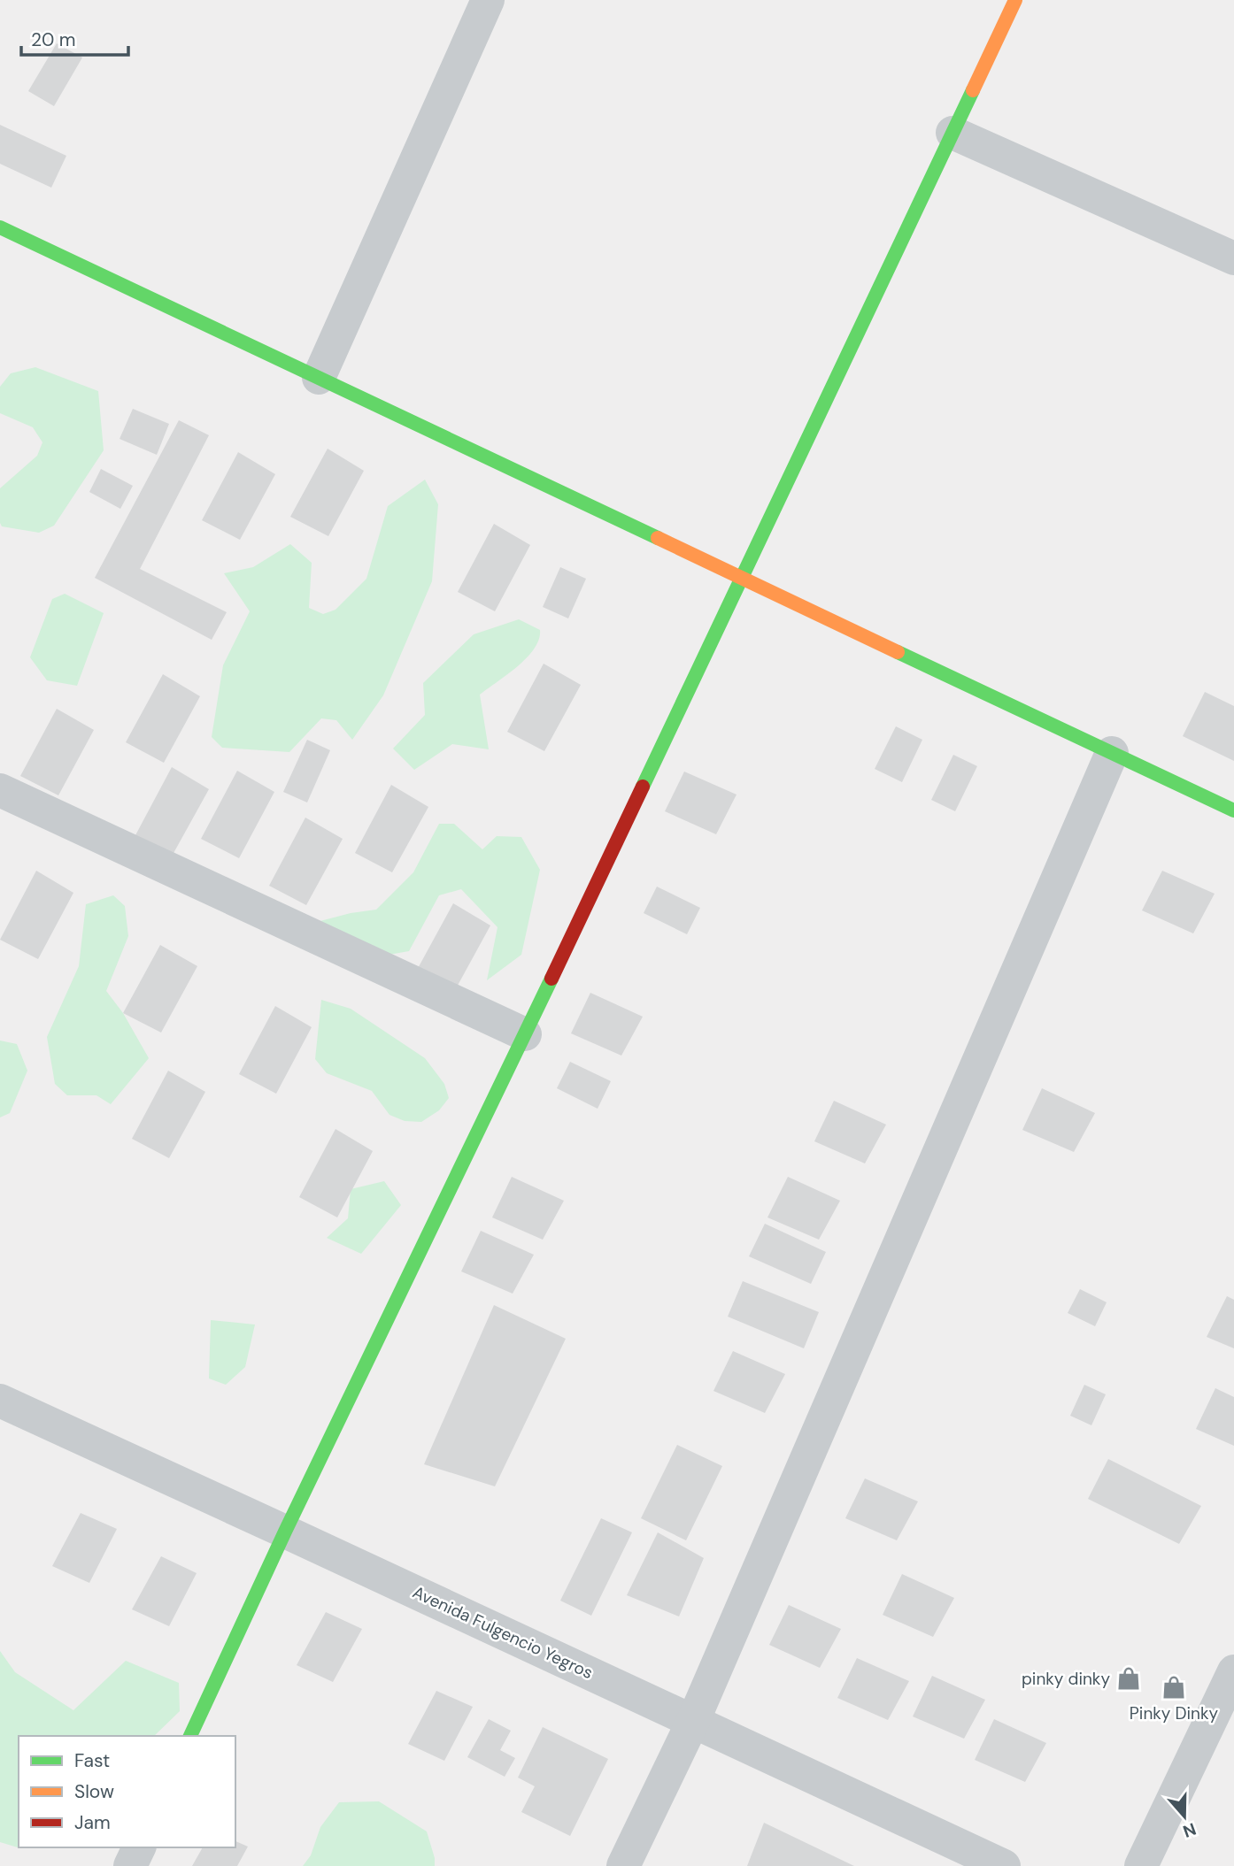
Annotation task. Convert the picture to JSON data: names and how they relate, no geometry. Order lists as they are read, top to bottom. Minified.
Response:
{"streets":{"street":["Avenida Fulgencio Yegros"]},"places":{"shop":["pinky dinky","Pinky Dinky"]},"legend":["Fast","Slow","Jam"],"scale_bar":"20 m","north":"bottom"}
